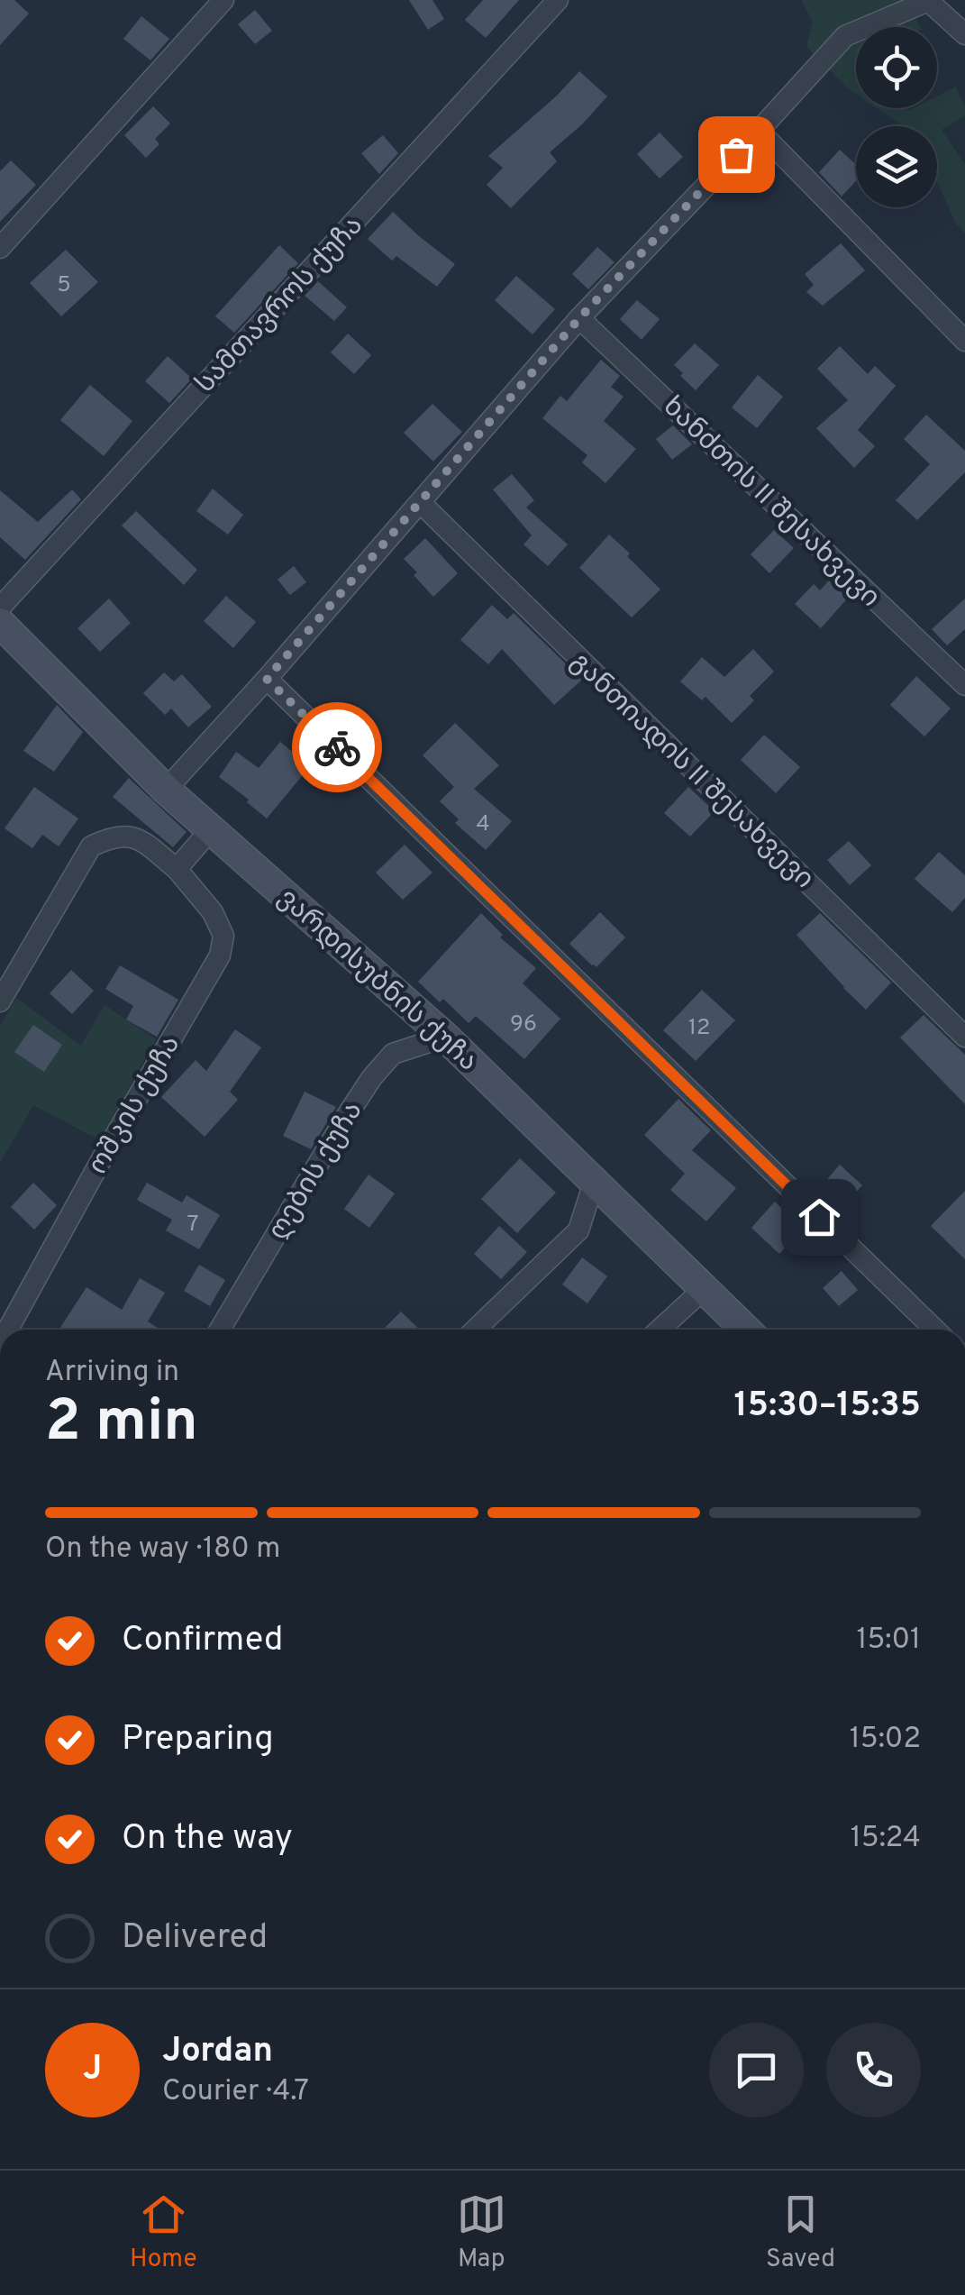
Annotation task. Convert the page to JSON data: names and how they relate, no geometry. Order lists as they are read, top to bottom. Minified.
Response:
{"streets":{"street":["სამთავროს ქუჩა","ხანძთის II შესახვევი","განთიადის II შესახვევი","ვარდისუბნის ქუჩა","ოშკის ქუჩა","ღების ქუჩა"]},"crossings":[["ვარდისუბნის ქუჩა","ღების ქუჩა"]],"house_numbers":["5","4","96","12","7"],"page":{"heading":["2 min","Arriving in","15:30–15:35"],"panel":["Jordan","Courier · 4.7"],"bar":"On the way · 180 m","list":[["Confirmed","15:01"],["Preparing","15:02"],["On the way","15:24"],"Delivered"],"round":"J","tabs":["Home","Map","Saved"]}}
